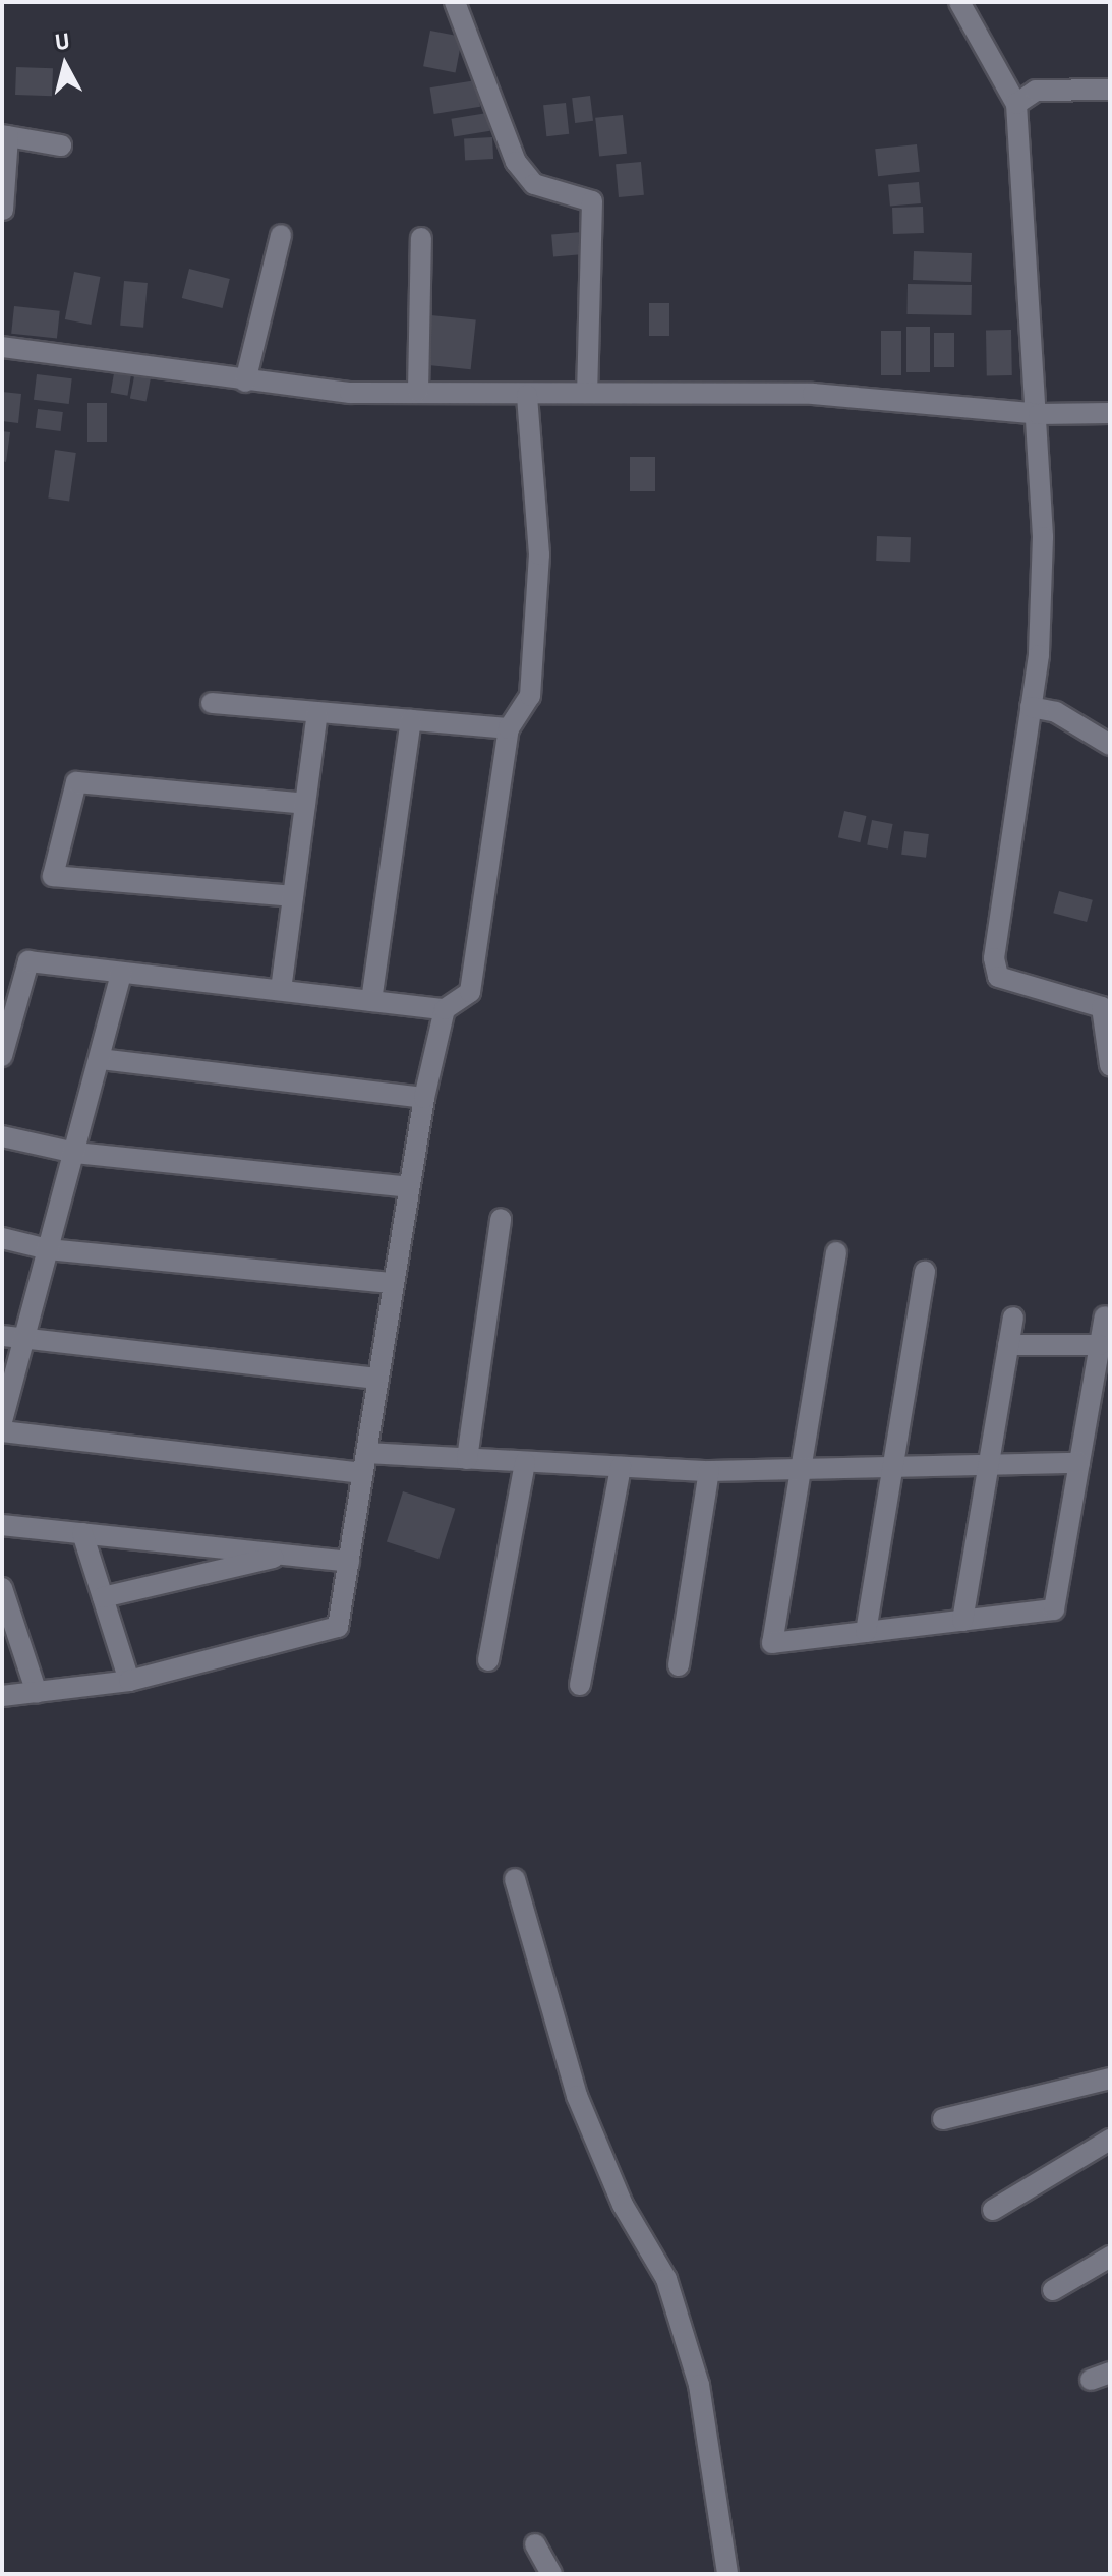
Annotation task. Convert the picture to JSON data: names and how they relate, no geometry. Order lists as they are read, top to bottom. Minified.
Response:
{"north":"top"}
